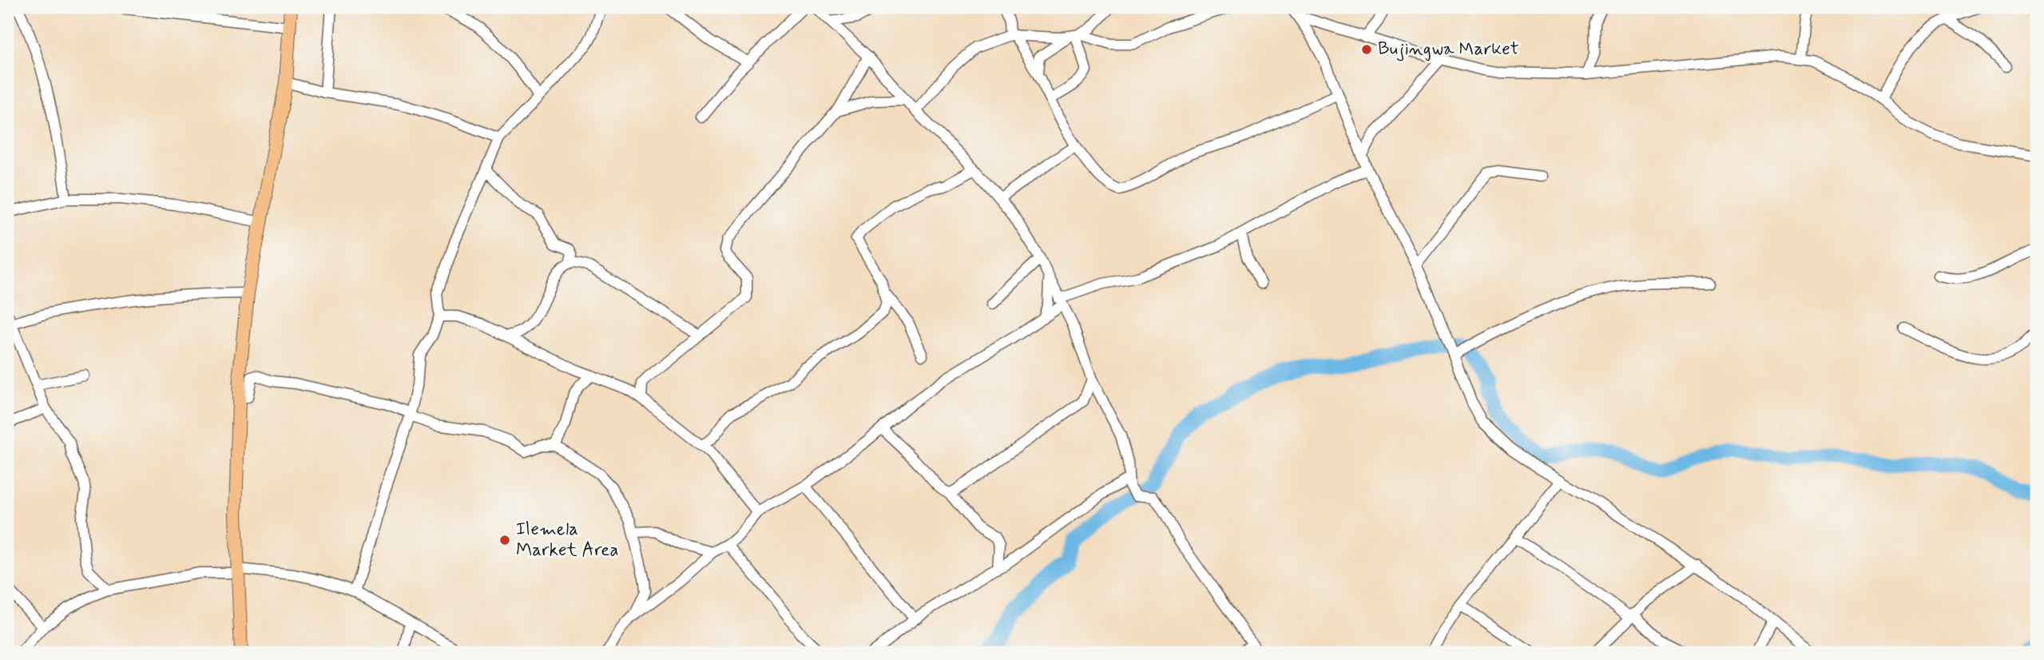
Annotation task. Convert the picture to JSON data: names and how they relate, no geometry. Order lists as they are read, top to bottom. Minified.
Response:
{"places":["Bujingwa Market","Ilemela Market Area"]}
